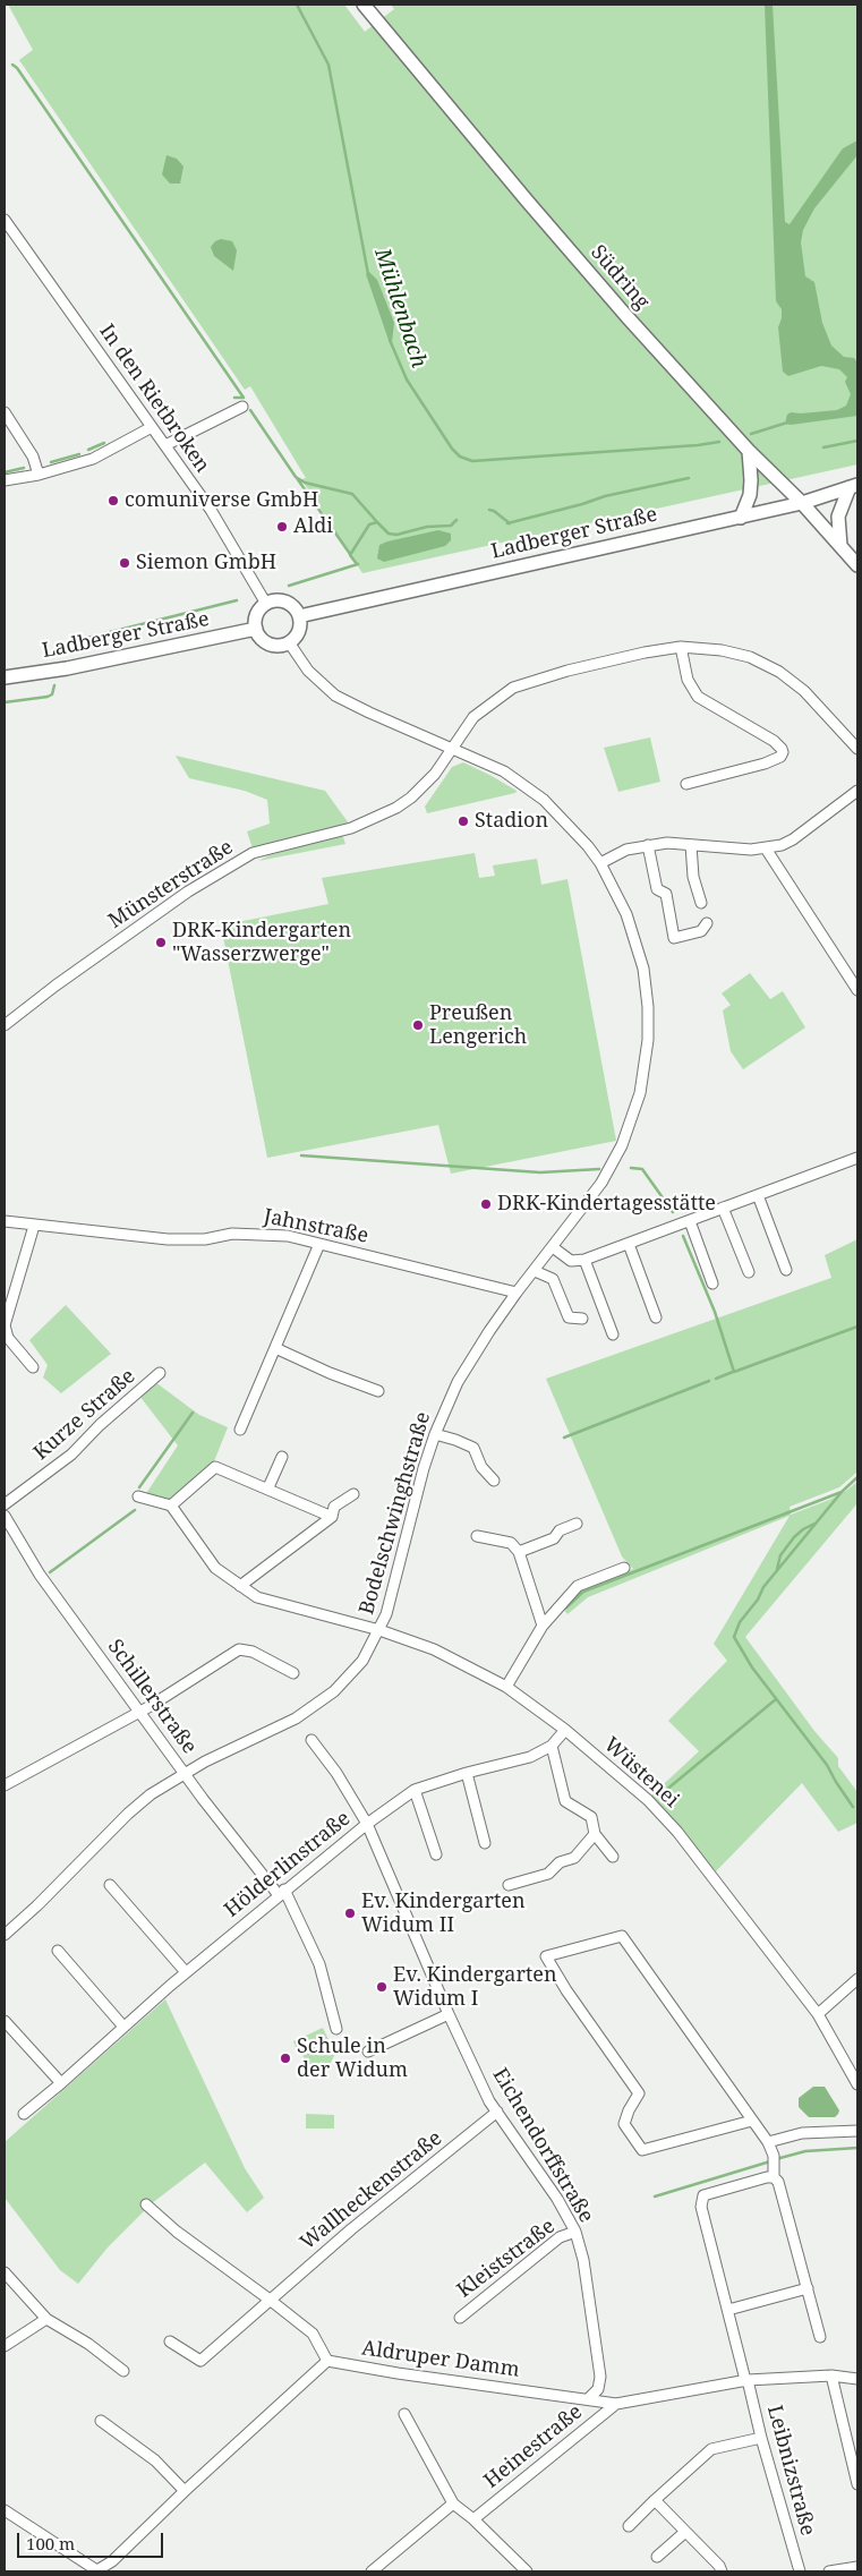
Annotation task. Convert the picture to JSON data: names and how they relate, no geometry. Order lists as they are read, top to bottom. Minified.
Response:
{"streets":{"main road":["Südring","Ladberger Straße"],"street":["In den Rietbroken","Münsterstraße","Jahnstraße","Kurze Straße","Bodelschwinghstraße","Schillerstraße","Wüstenei","Hölderlinstraße","Eichendorffstraße","Wallheckenstraße","Kleiststraße","Aldruper Damm","Heinestraße","Leibnizstraße"]},"crossings":[["Südring","Ladberger Straße"],["In den Rietbroken","Ladberger Straße"],["In den Rietbroken","Bodelschwinghstraße"],["Ladberger Straße","Bodelschwinghstraße"],["Münsterstraße","Bodelschwinghstraße"],["Jahnstraße","Bodelschwinghstraße"],["Bodelschwinghstraße","Schillerstraße"],["Bodelschwinghstraße","Wüstenei"],["Schillerstraße","Hölderlinstraße"],["Wüstenei","Hölderlinstraße"],["Hölderlinstraße","Eichendorffstraße"],["Eichendorffstraße","Wallheckenstraße"],["Eichendorffstraße","Kleiststraße"],["Eichendorffstraße","Aldruper Damm"],["Aldruper Damm","Heinestraße"],["Aldruper Damm","Leibnizstraße"]],"water":["Mühlenbach"],"places":["comuniverse GmbH","Aldi","Siemon GmbH","Stadion","DRK-Kindergarten \"Wasserzwerge\"","Preußen Lengerich","DRK-Kindertagesstätte","Ev. Kindergarten Widum II","Ev. Kindergarten Widum I","Schule in der Widum"],"scale_bar":"100 m"}
